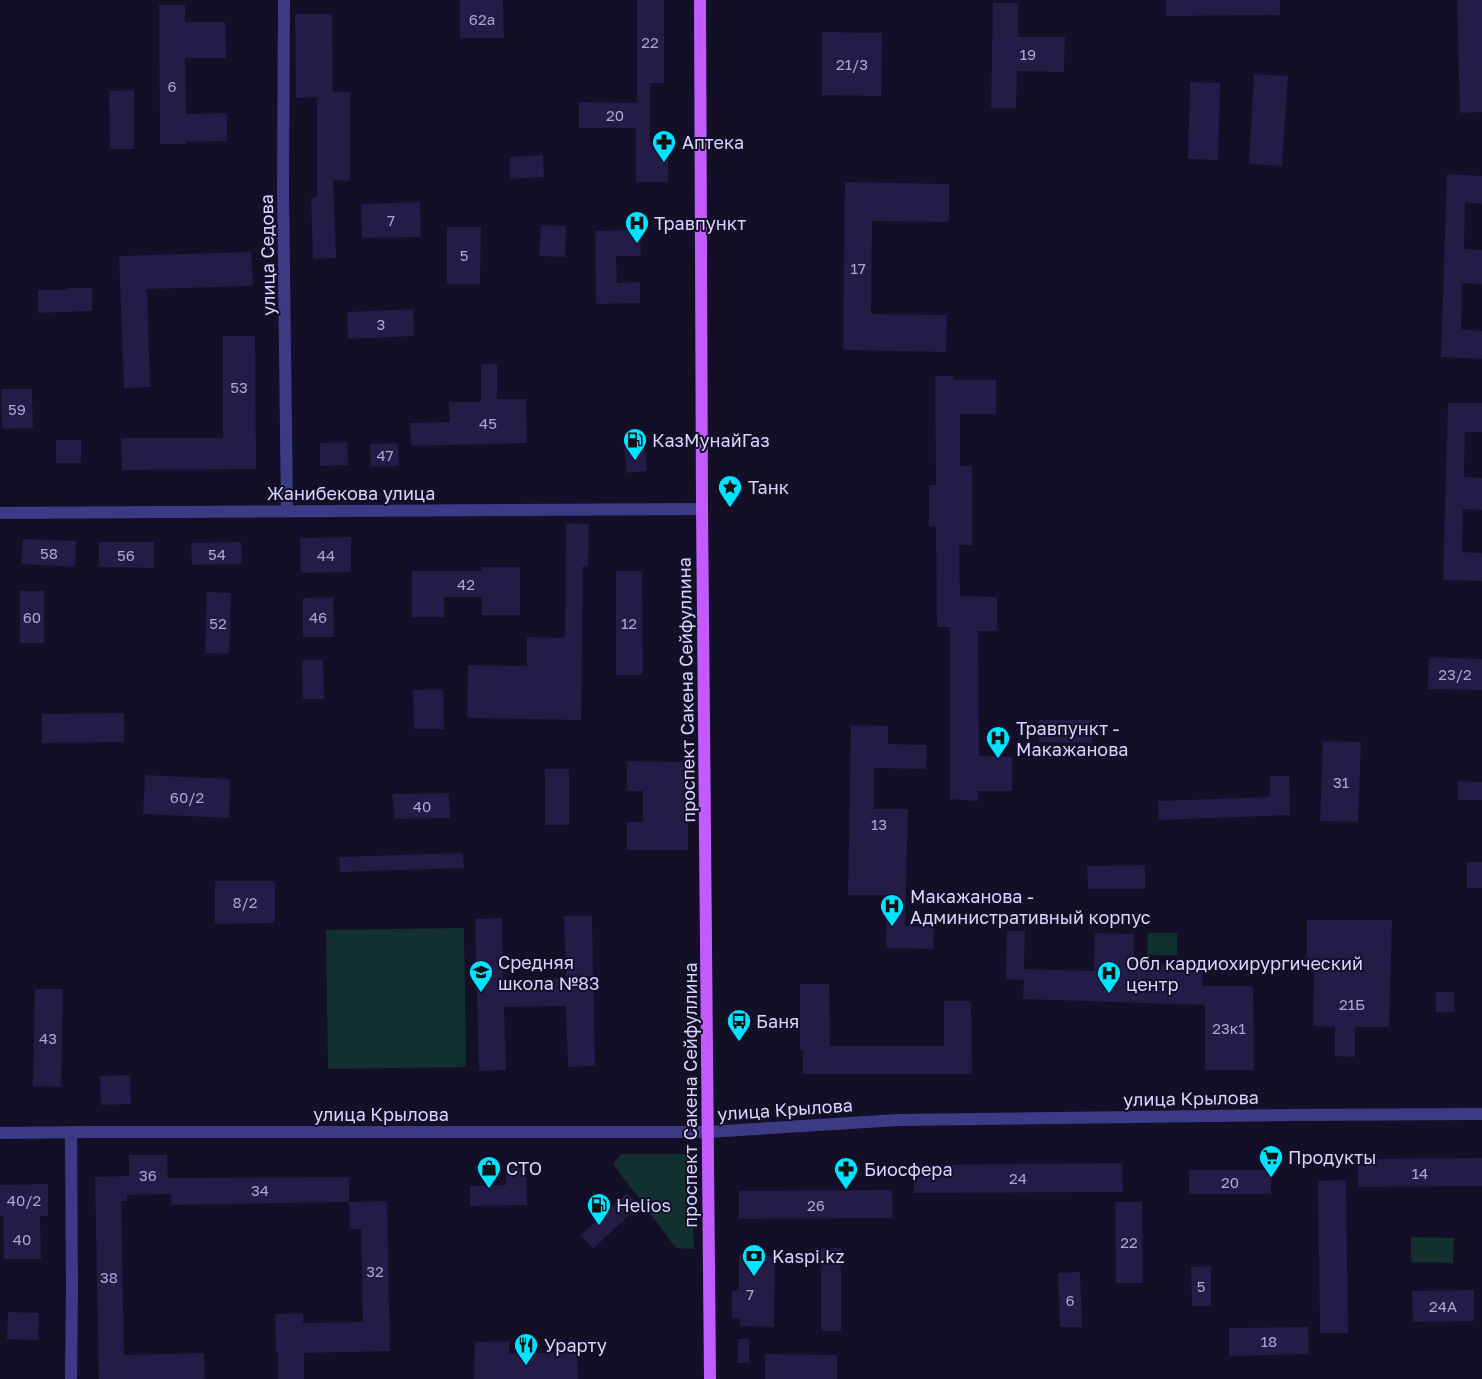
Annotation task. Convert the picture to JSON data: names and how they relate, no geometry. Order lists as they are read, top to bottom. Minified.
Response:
{"streets":{"main road":["проспект Сакена Сейфуллина"],"street":["улица Седова","Жанибекова улица","улица Крылова"]},"crossings":[["улица Седова","Жанибекова улица"],["Жанибекова улица","проспект Сакена Сейфуллина"],["проспект Сакена Сейфуллина","улица Крылова"]],"places":{"pharmacy":["Аптека","Биосфера"],"hospital":["Травпункт","Травпункт - Макажанова","Макажанова - Административный корпус","Обл кардиохирургический центр"],"fuel station":["КазМунайГаз","Helios"],"place":["Танк"],"school or university":["Средняя школа №83"],"bus stop":["Баня"],"supermarket":["Продукты"],"shop":["СТО"],"bank":["Kaspi.kz"],"restaurant":["Урарту"]},"house_numbers":["62а","22","19","21/3","6","20","7","5","17","3","53","59","45","47","58","54","56","44","42","60","46","52","12","23/2","31","60/2","40","13","8/2","21Б","23к1","43","14","36","24","20","34","40/2","26","40","22","32","38","5","7","6","24А","18"]}
